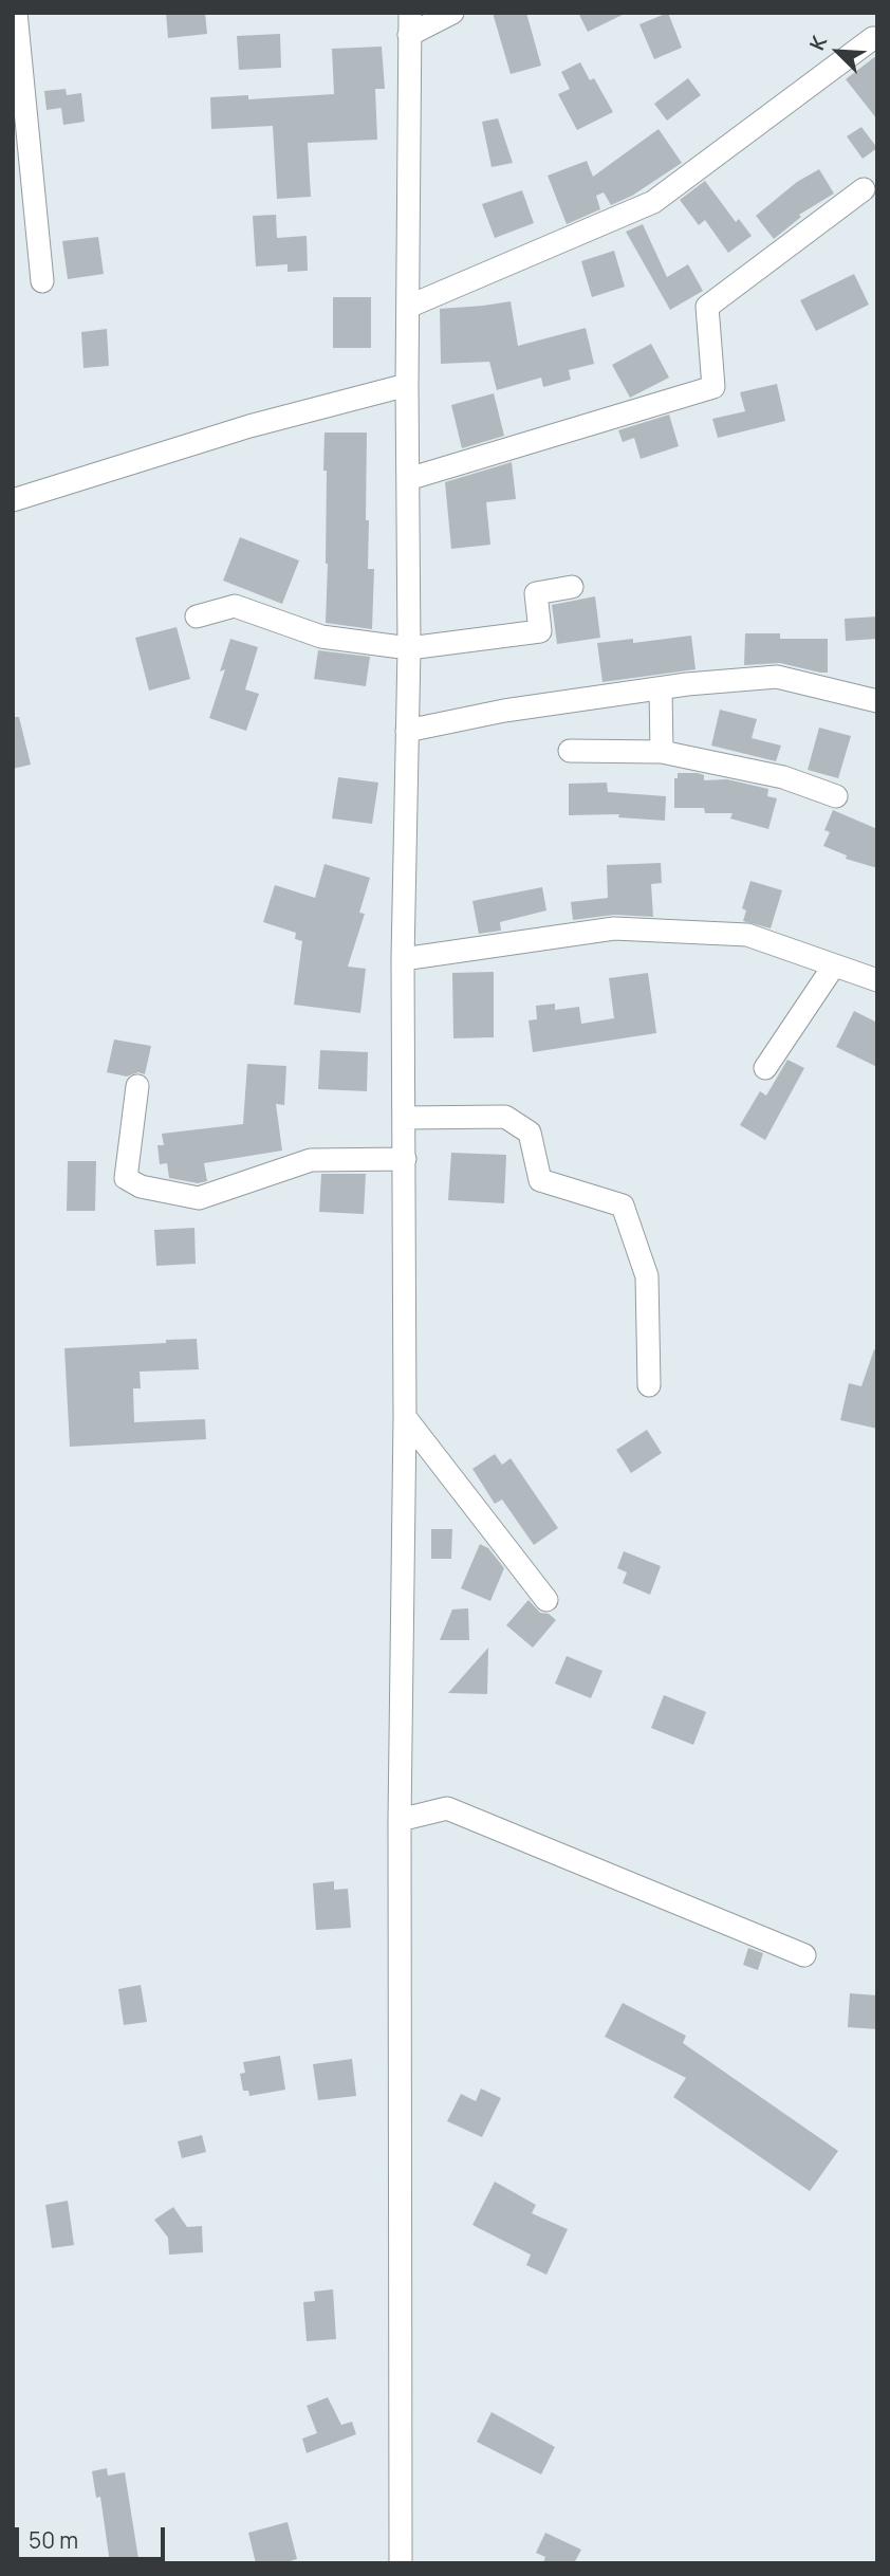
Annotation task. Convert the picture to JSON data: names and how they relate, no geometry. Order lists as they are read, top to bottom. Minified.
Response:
{"scale_bar":"50 m","north":"top left"}
